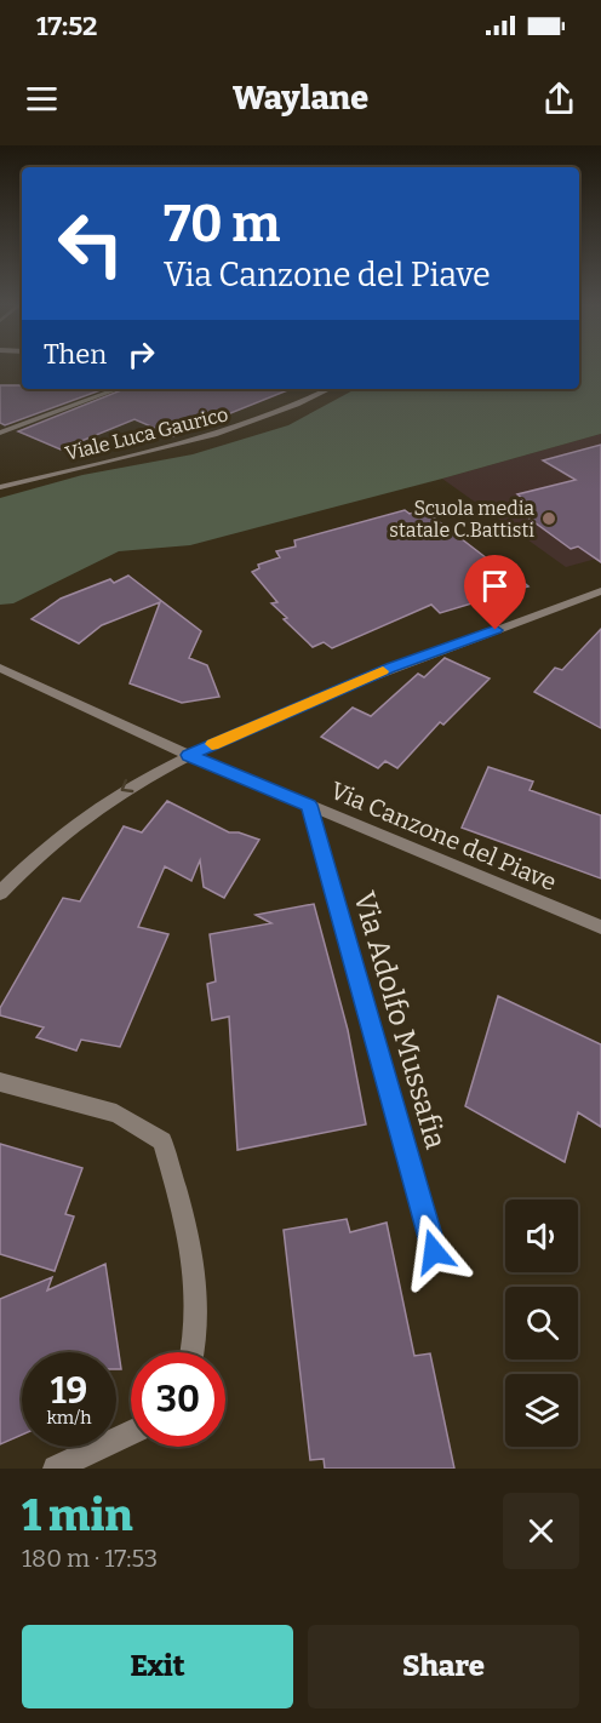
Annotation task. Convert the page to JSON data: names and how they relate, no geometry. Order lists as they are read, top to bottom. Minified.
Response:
{"streets":{"street":["Viale Luca Gaurico","Via Canzone del Piave","Via Adolfo Mussafia"]},"crossings":[["Via Canzone del Piave","Via Adolfo Mussafia"]],"places":["Scuola media statale C.Battisti"],"page":{"status":"17:52","header":"Waylane","turn":["70 m","Via Canzone del Piave"],"then":"Then","speed":"19 km/h","limit":"30","heading":["1 min","180 m · 17:53"],"buttons":["Exit","Share"]}}
